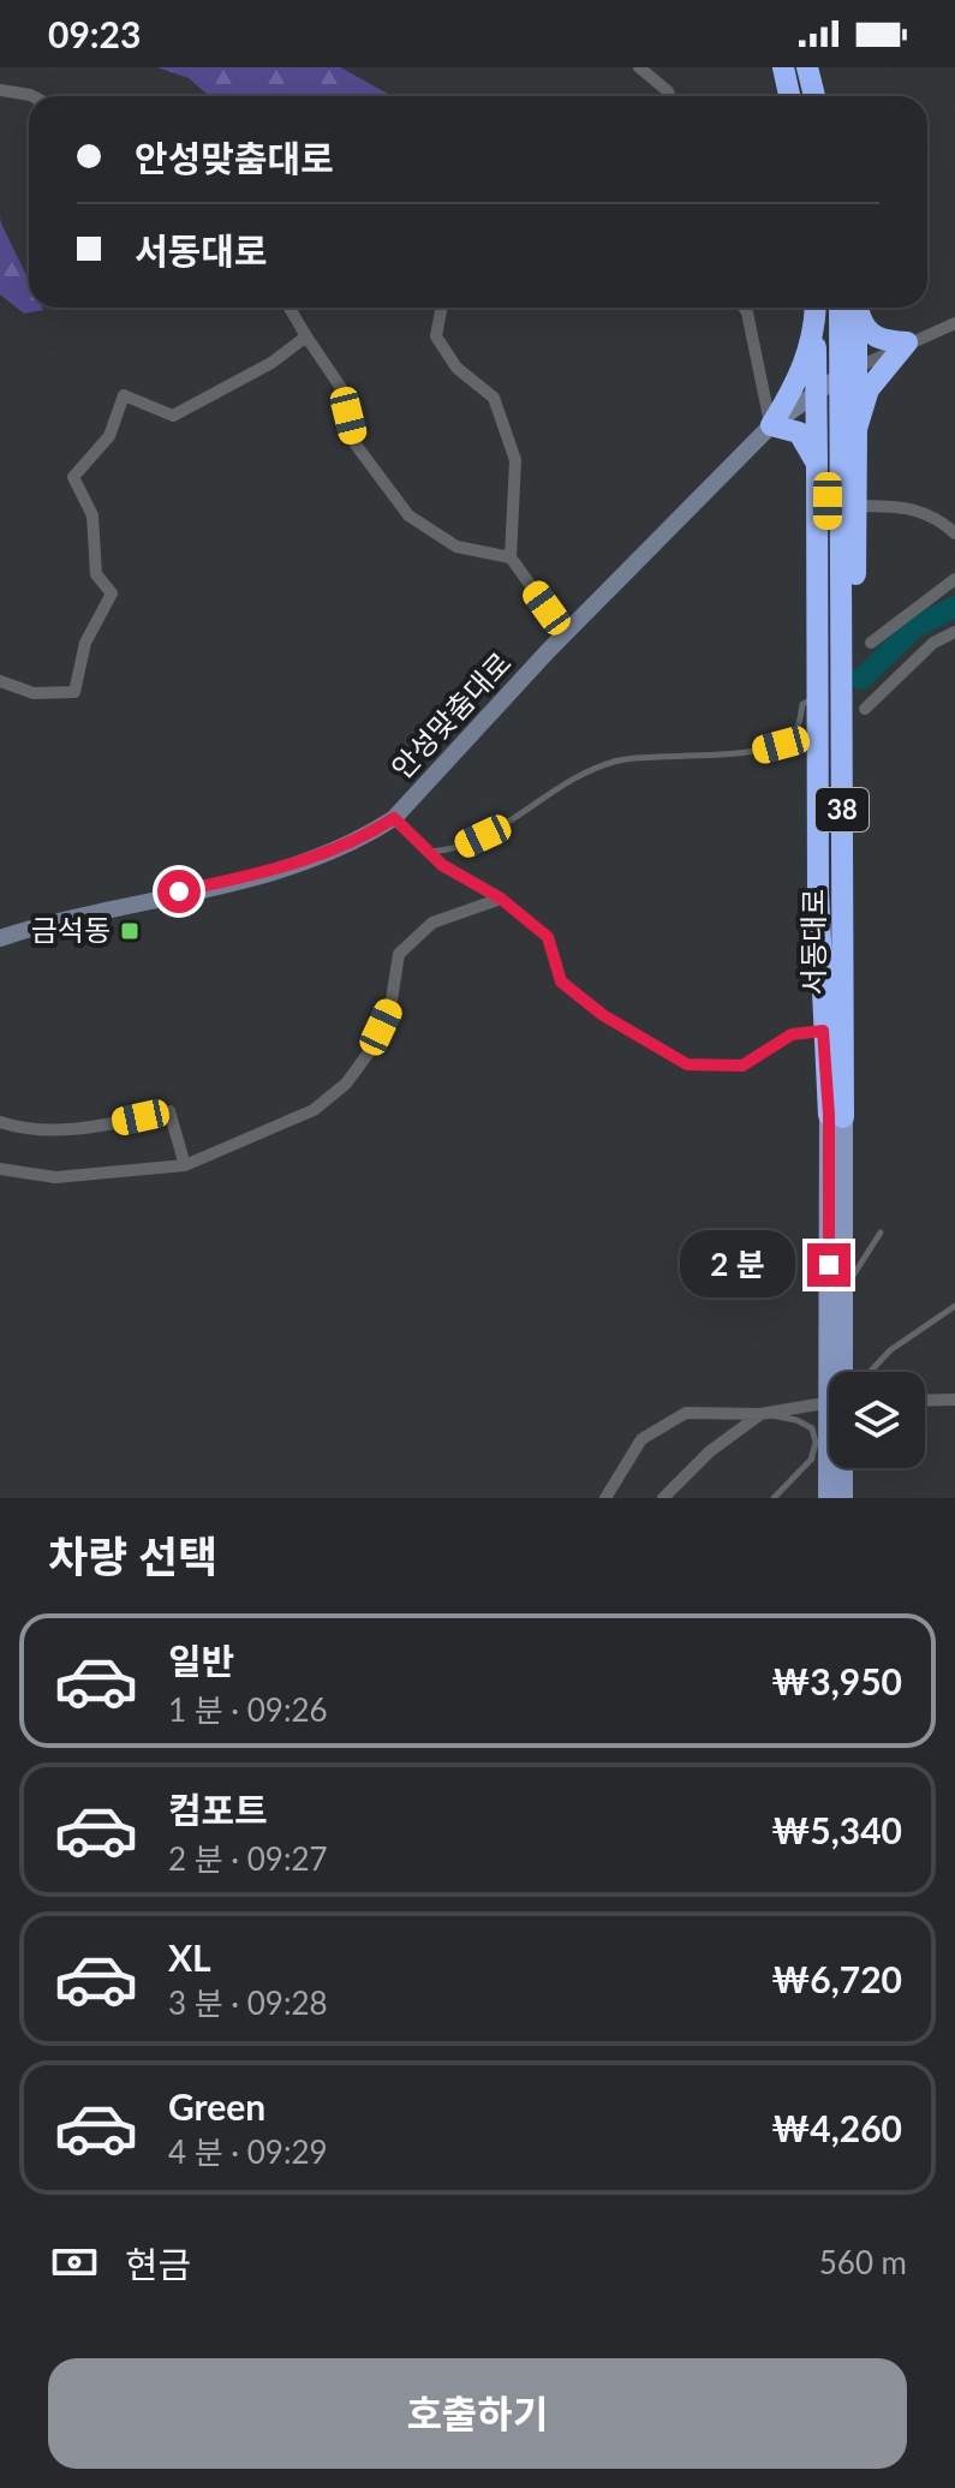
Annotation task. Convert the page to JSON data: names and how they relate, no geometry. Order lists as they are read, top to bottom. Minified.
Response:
{"streets":{"street":["안성맞춤대로"]},"places":{"transit":["금석동"]},"page":{"status":"09:23","banner":["안성맞춤대로","서동대로"],"bubble":"2 분","heading":"차량 선택","list":[{"name":"일반","note":"1 분 · 09:26","value":"₩3,950"},{"name":"컴포트","note":"2 분 · 09:27","value":"₩5,340"},{"name":"XL","note":"3 분 · 09:28","value":"₩6,720"},{"name":"Green","note":"4 분 · 09:29","value":"₩4,260"}],"pay":["현금","560 m"],"buttons":"호출하기"}}
